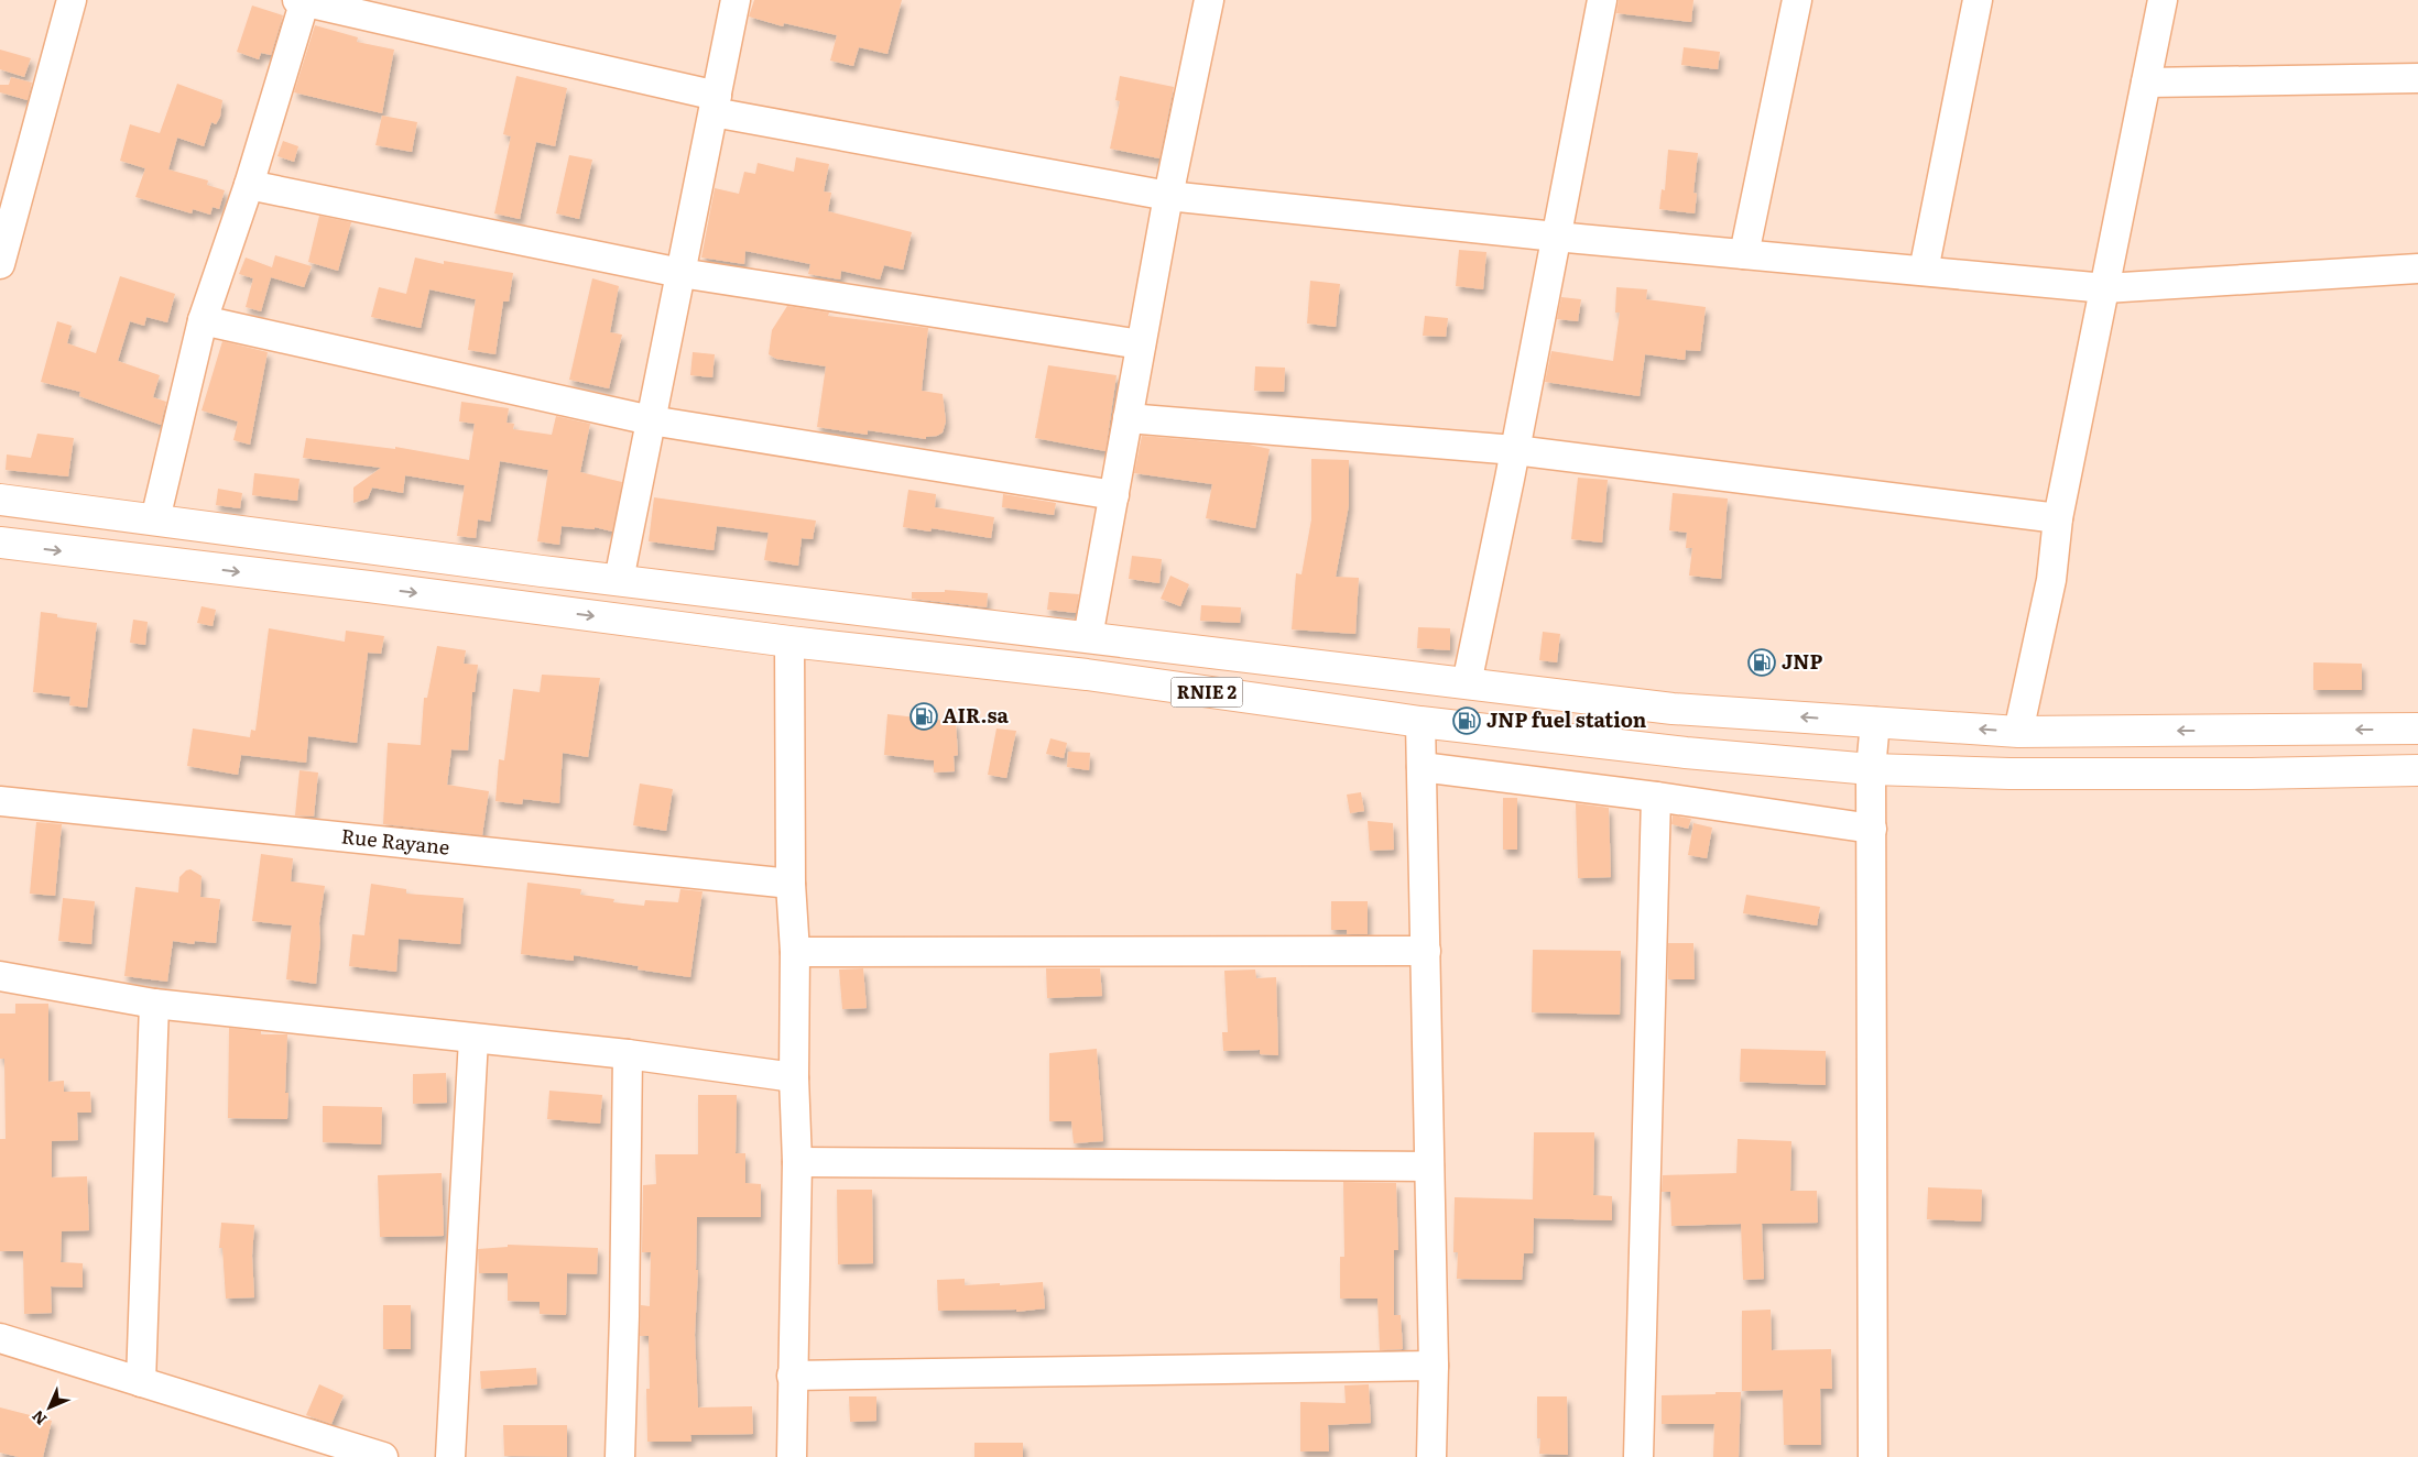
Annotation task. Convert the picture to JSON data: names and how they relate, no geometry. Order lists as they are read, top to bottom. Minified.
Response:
{"streets":{"main road":["RNIE 2"],"street":["Rue Rayane"]},"places":{"fuel station":["JNP","AIR.sa","JNP fuel station"]},"north":"bottom left"}
